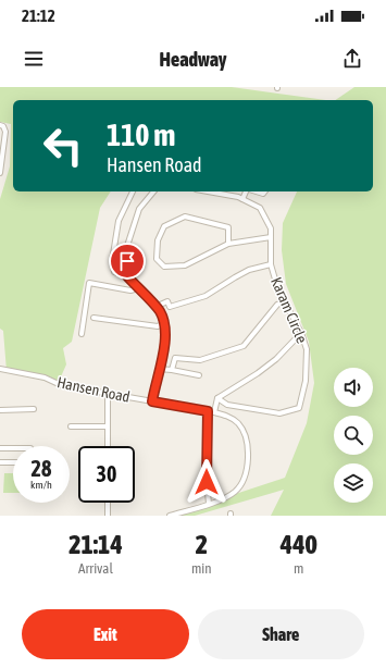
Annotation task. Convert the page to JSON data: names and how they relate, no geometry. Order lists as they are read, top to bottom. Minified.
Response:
{"streets":{"street":["Karam Circle","Hansen Road"]},"page":{"status":"21:12","header":"Headway","turn":["110 m","Hansen Road"],"speed":"28 km/h","limit":"30","eta":["21:14","Arrival","2","min","440","m"],"buttons":["Exit","Share"]}}
